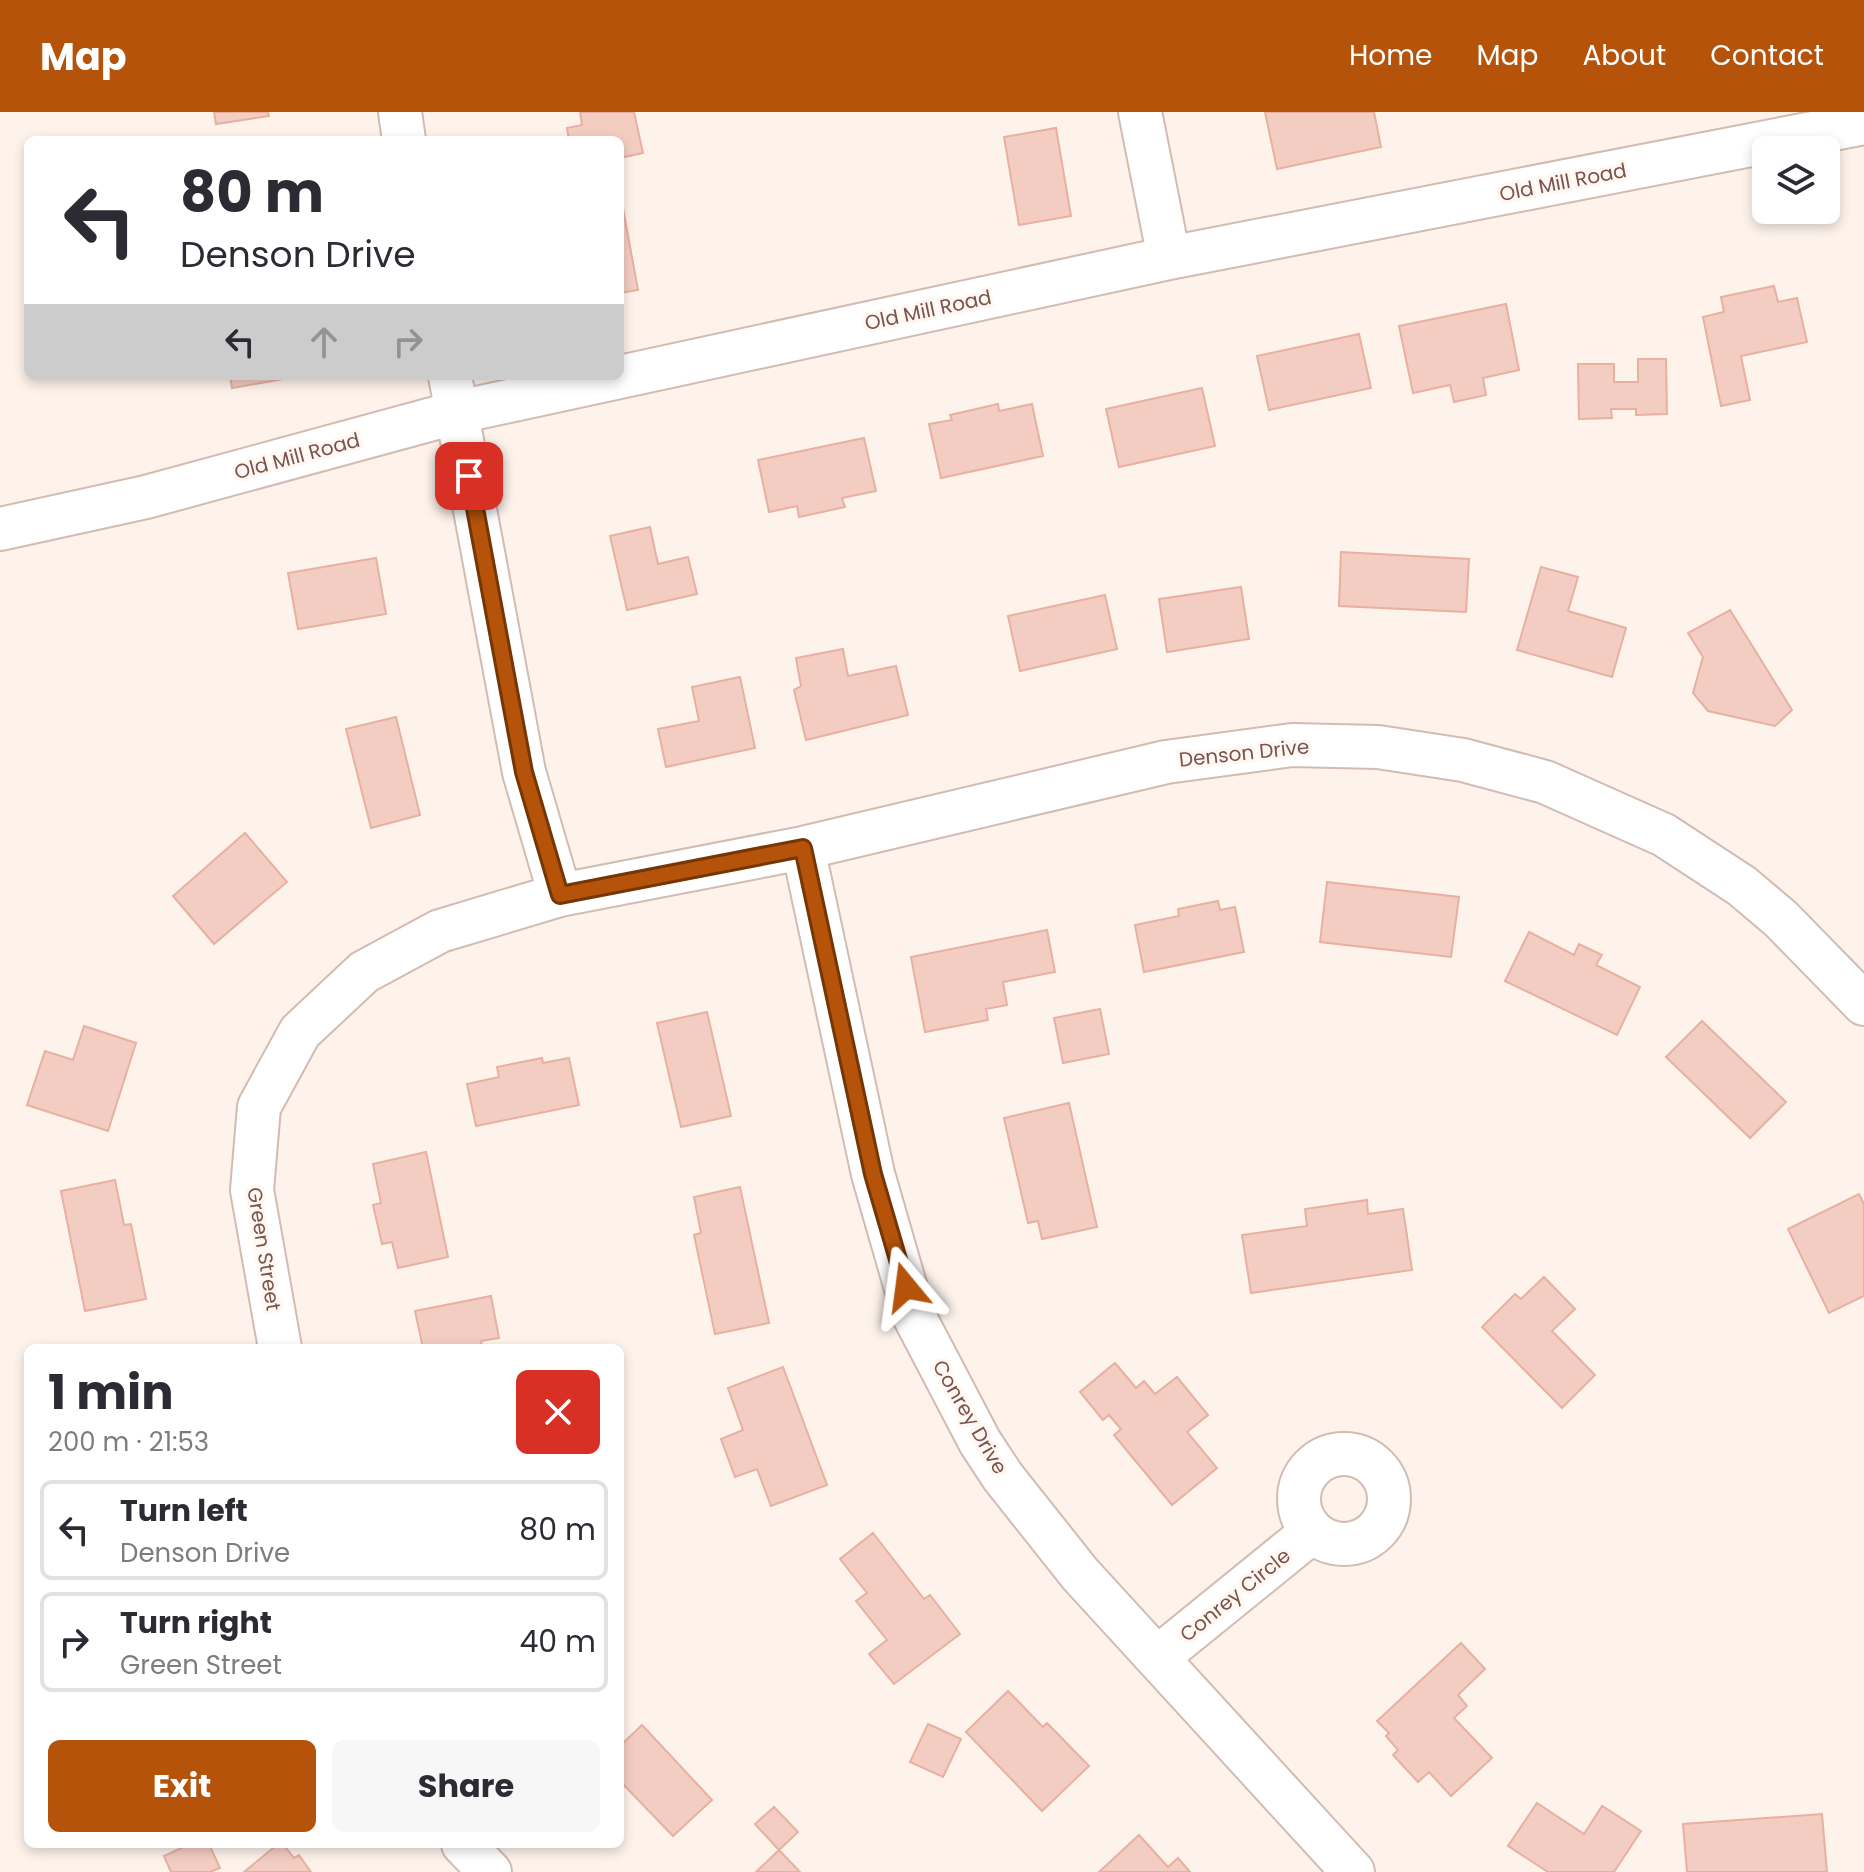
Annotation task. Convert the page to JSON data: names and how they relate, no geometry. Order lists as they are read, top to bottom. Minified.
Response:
{"streets":{"street":["Old Mill Road","Denson Drive","Green Street","Conrey Drive","Conrey Circle"]},"crossings":[["Denson Drive","Green Street"],["Denson Drive","Conrey Drive"],["Conrey Drive","Conrey Circle"]],"page":{"header":"Map","nav":["Home","Map","About","Contact"],"turn":["80 m","Denson Drive"],"heading":["1 min","200 m · 21:53"],"list":[{"name":"Turn left","note":"Denson Drive","value":"80 m"},{"name":"Turn right","note":"Green Street","value":"40 m"}],"buttons":["Exit","Share"]}}
